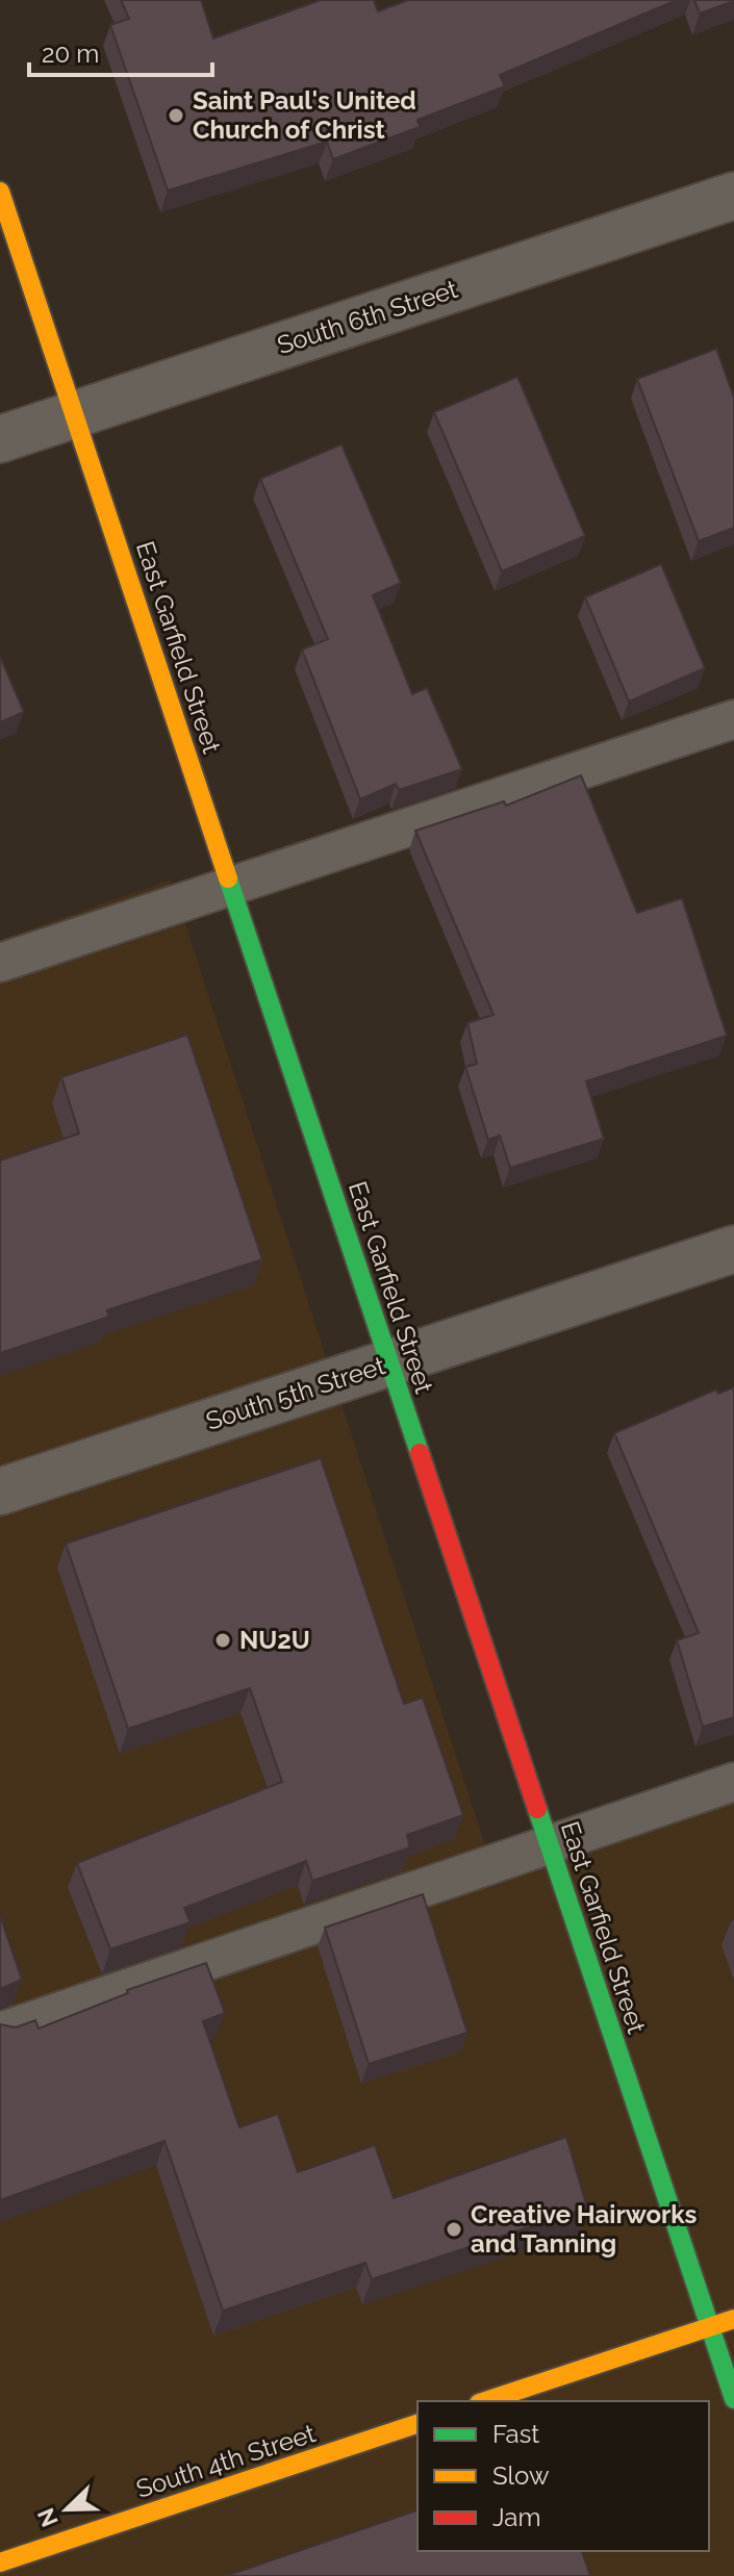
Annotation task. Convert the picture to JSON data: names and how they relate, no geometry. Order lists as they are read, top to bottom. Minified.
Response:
{"streets":{"street":["South 6th Street","East Garfield Street","South 5th Street","South 4th Street"]},"crossings":[["South 6th Street","East Garfield Street"],["East Garfield Street","South 5th Street"]],"places":["Saint Paul's United Church of Christ","NU2U","Creative Hairworks and Tanning"],"legend":["Fast","Slow","Jam"],"scale_bar":"20 m","north":"bottom left"}
